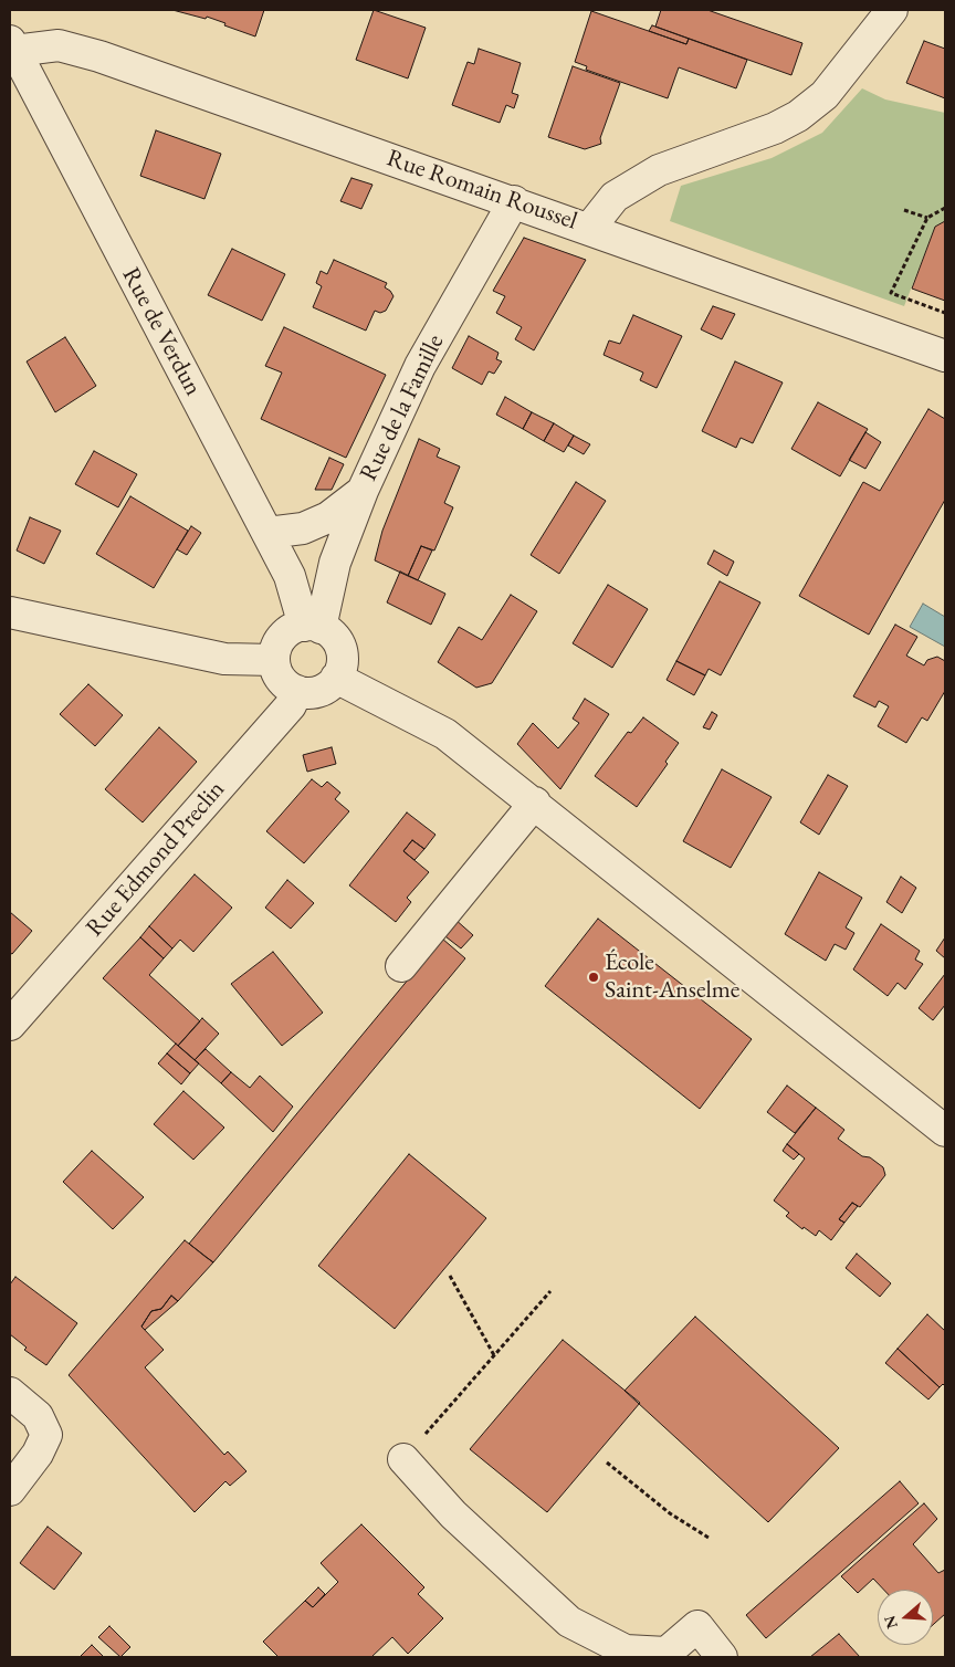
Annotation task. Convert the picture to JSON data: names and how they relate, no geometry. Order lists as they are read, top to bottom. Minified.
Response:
{"streets":{"street":["Rue Romain Roussel","Rue de Verdun","Rue de la Famille","Rue Edmond Preclin"]},"crossings":[["Rue Romain Roussel","Rue de Verdun"],["Rue Romain Roussel","Rue de la Famille"],["Rue de Verdun","Rue de la Famille"],["Rue de Verdun","Rue Edmond Preclin"],["Rue de la Famille","Rue Edmond Preclin"]],"places":["École Saint-Anselme"],"north":"left"}
